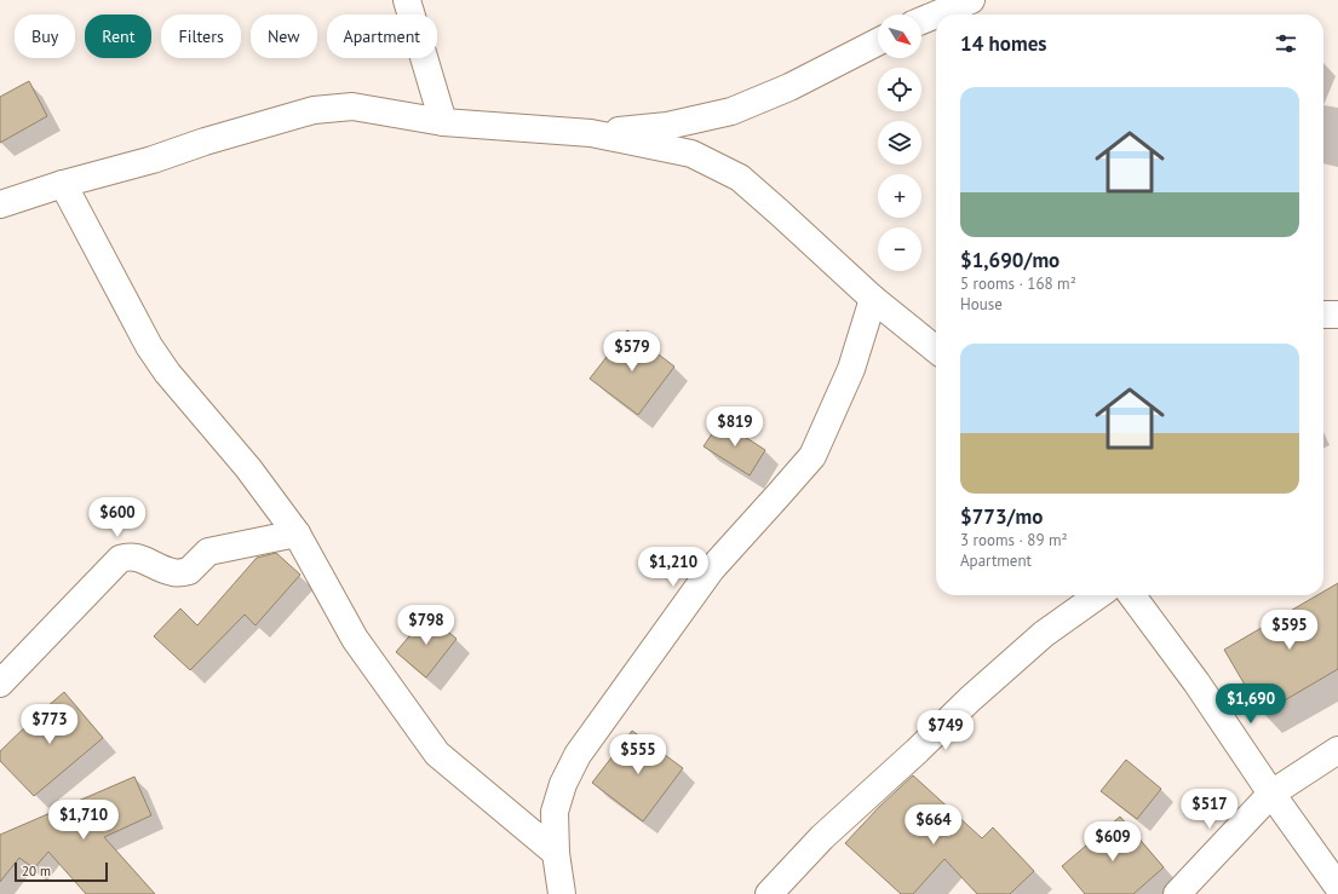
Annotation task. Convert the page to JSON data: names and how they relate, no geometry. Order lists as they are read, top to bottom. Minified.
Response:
{"scale_bar":"20 m","north":"bottom right","page":{"map_buttons":["+","−"],"chip":["Buy","Rent","Filters","New","Apartment"],"heading":"14 homes","list":[{"name":"$1,690/mo","note":"5 rooms · 168 m² · House"},{"name":"$773/mo","note":"3 rooms · 89 m² · Apartment"}],"price":["$579","$819","$600","$1,210","$798","$595","$1,690","$773","$749","$555","$517","$1,710","$664","$609"],"scale":"20 m"}}
